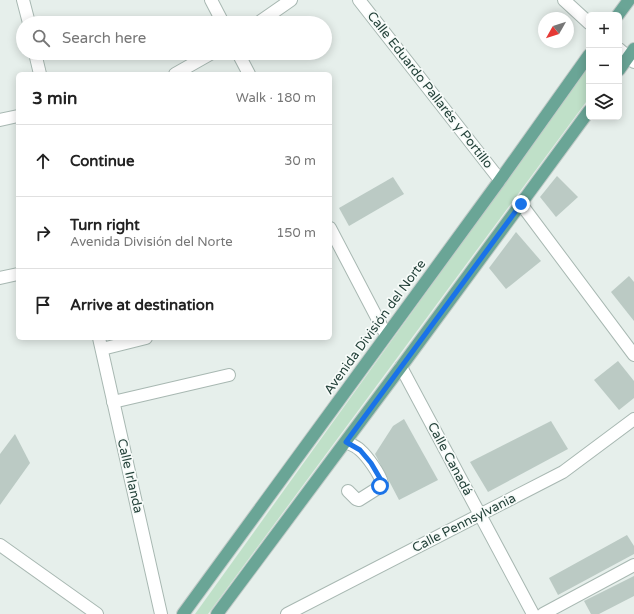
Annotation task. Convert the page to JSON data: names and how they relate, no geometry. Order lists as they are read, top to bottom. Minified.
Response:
{"streets":{"main road":["Avenida División del Norte"],"street":["Calle Eduardo Pallarés y Portillo","Calle Canadá","Calle Irlanda","Calle Pennsylvania"]},"crossings":[["Calle Eduardo Pallarés y Portillo","Avenida División del Norte"],["Calle Canadá","Calle Pennsylvania"]],"north":"bottom left","page":{"map_buttons":["+","−"],"search":"Search here","heading":["3 min","Walk · 180 m"],"list":[["Continue","30 m"],["Turn right","Avenida División del Norte","150 m"],"Arrive at destination"]}}
